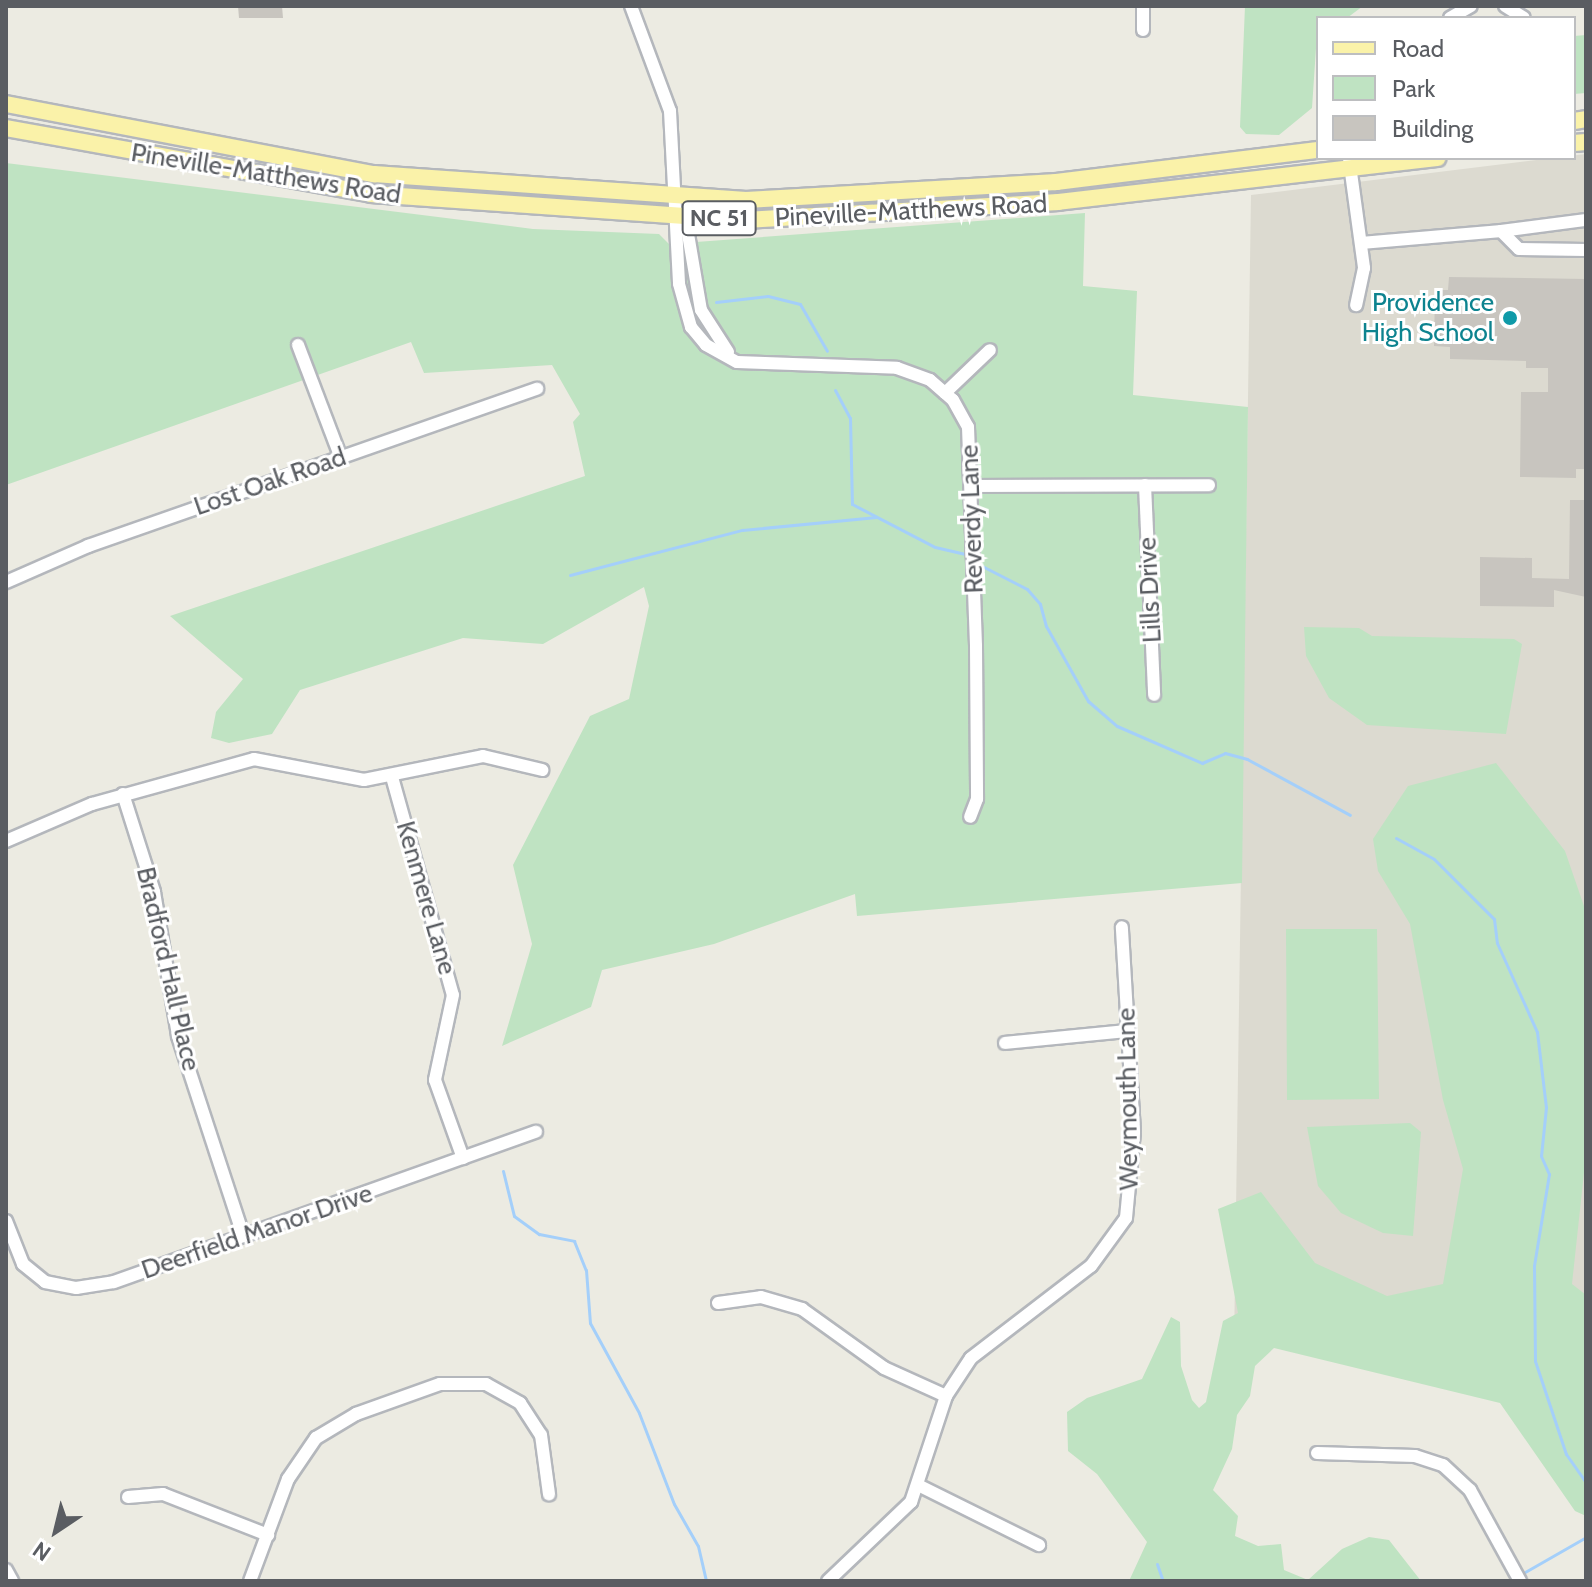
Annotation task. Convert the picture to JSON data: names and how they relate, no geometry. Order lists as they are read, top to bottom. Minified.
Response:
{"streets":{"main road":["Pineville-Matthews Road","NC 51"],"street":["Lost Oak Road","Reverdy Lane","Lills Drive","Kenmere Lane","Bradford Hall Place","Weymouth Lane","Deerfield Manor Drive"]},"crossings":[["Pineville-Matthews Road","Reverdy Lane"],["Kenmere Lane","Deerfield Manor Drive"],["Bradford Hall Place","Deerfield Manor Drive"]],"places":["Providence High School"],"legend":["Road","Park","Building"],"north":"bottom left"}
